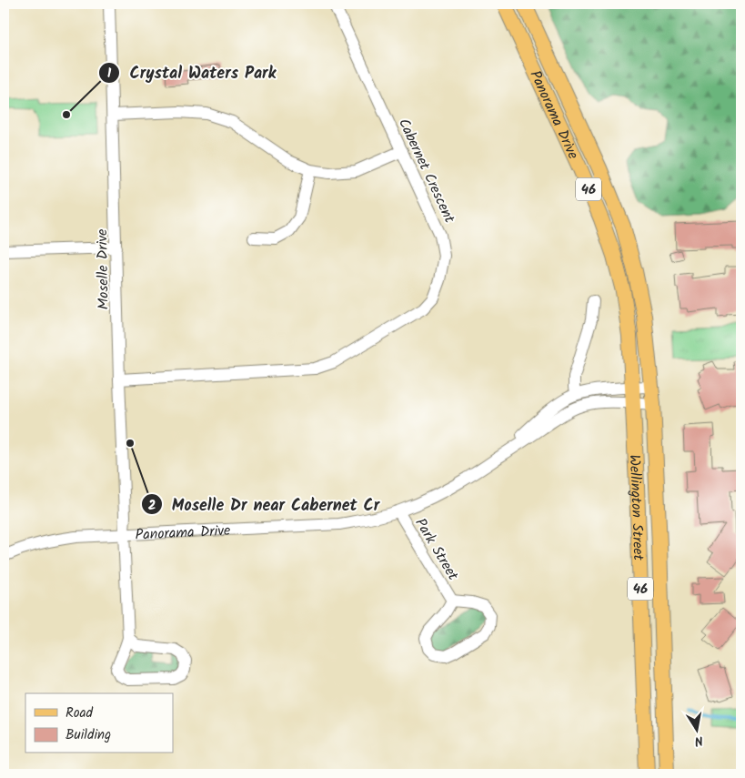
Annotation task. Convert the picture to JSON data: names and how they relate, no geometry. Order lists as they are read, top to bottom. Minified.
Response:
{"streets":{"main road":["Panorama Drive","46","Wellington Street"],"street":["Cabernet Crescent","Moselle Drive","Park Street"]},"crossings":[["Panorama Drive","Moselle Drive"],["Panorama Drive","Wellington Street"],["Panorama Drive","Park Street"],["Cabernet Crescent","Moselle Drive"]],"places":["Crystal Waters Park","Moselle Dr near Cabernet Cr"],"legend":["Road","Building"],"north":"bottom"}
